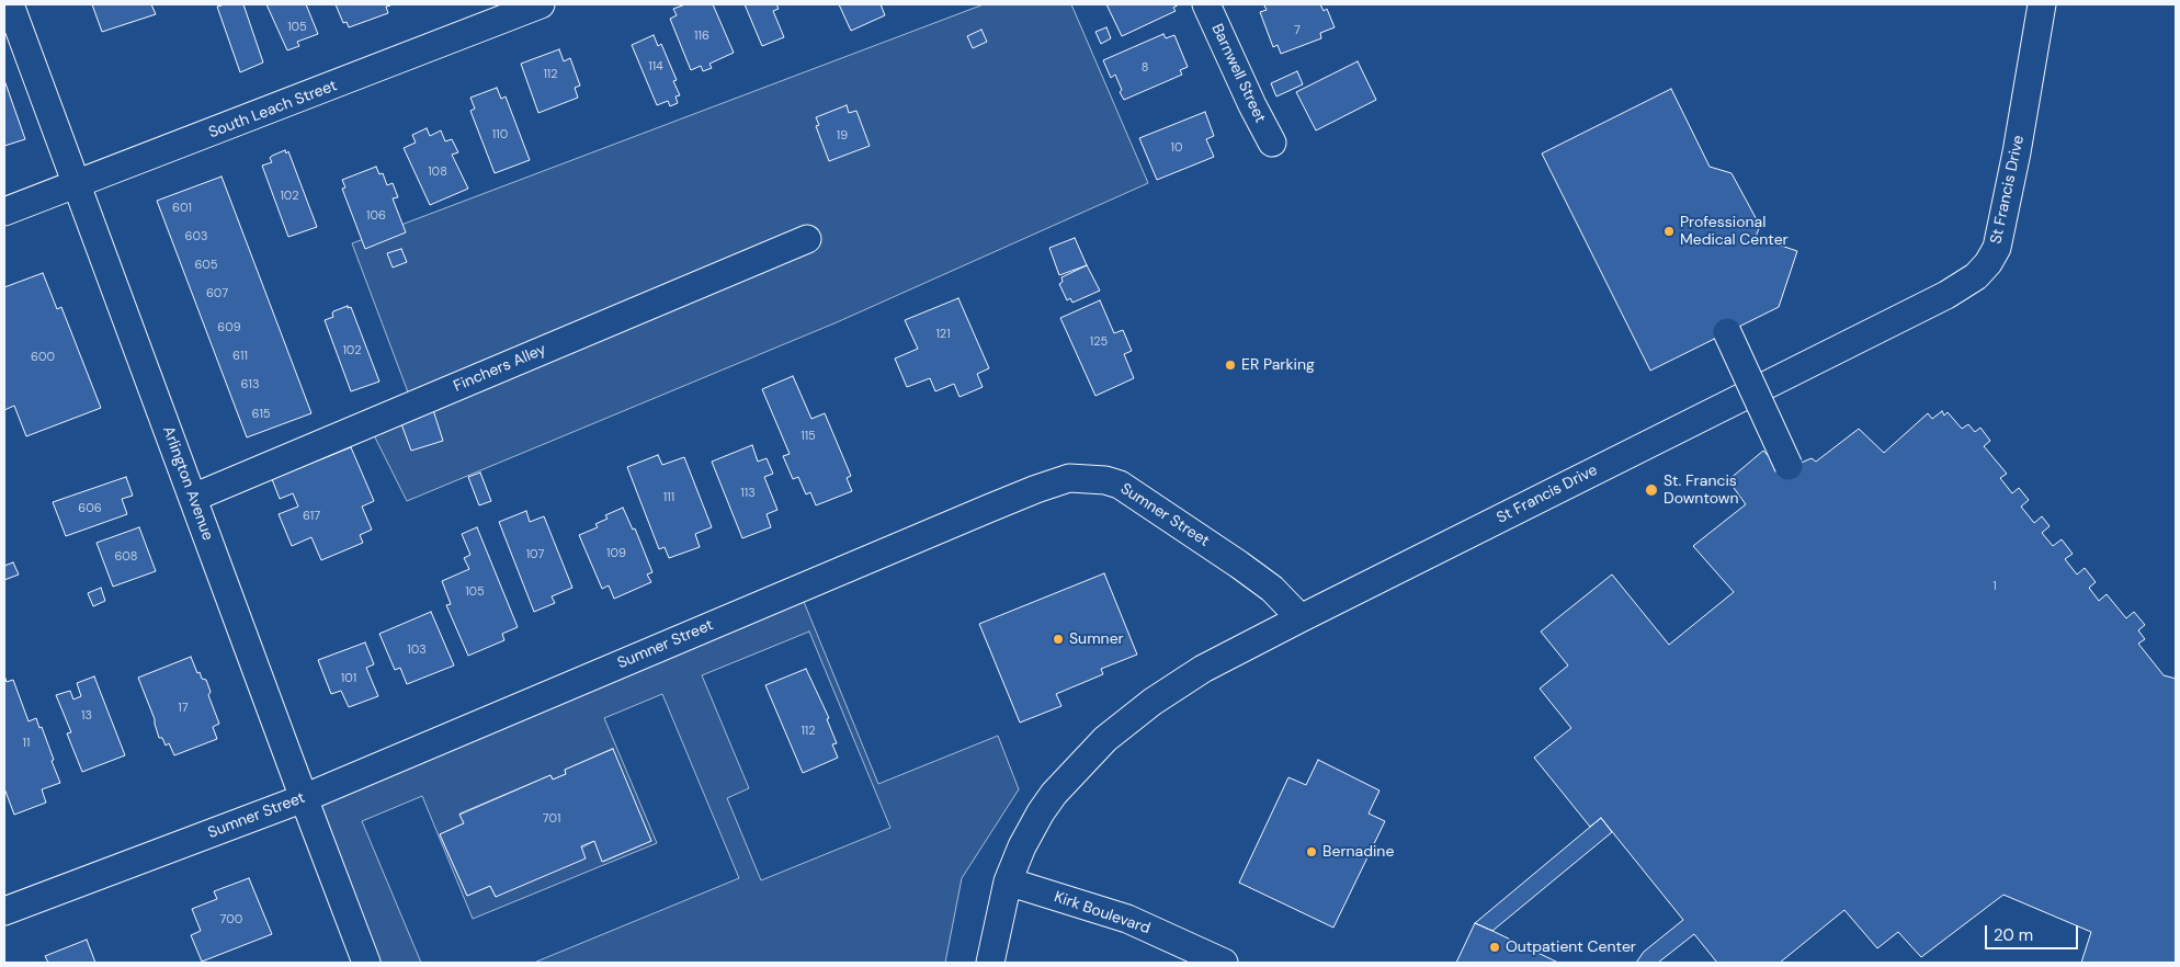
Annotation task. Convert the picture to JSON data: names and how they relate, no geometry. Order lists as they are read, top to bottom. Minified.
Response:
{"streets":{"street":["Barnwell Street","South Leach Street","St Francis Drive","Finchers Alley","Arlington Avenue","Sumner Street","Kirk Boulevard"]},"crossings":[["South Leach Street","Arlington Avenue"],["St Francis Drive","Sumner Street"],["St Francis Drive","Kirk Boulevard"],["Finchers Alley","Arlington Avenue"],["Arlington Avenue","Sumner Street"]],"places":["Professional Medical Center","ER Parking","St. Francis Downtown","Sumner","Bernadine","Outpatient Center"],"house_numbers":["105","7","116","114","8","112","110","19","10","108","102","601","106","603","605","607","609","121","125","102","611","600","613","615","115","113","111","606","617","109","107","608","1","105","103","101","17","13","112","11","701","700"],"scale_bar":"20 m"}
